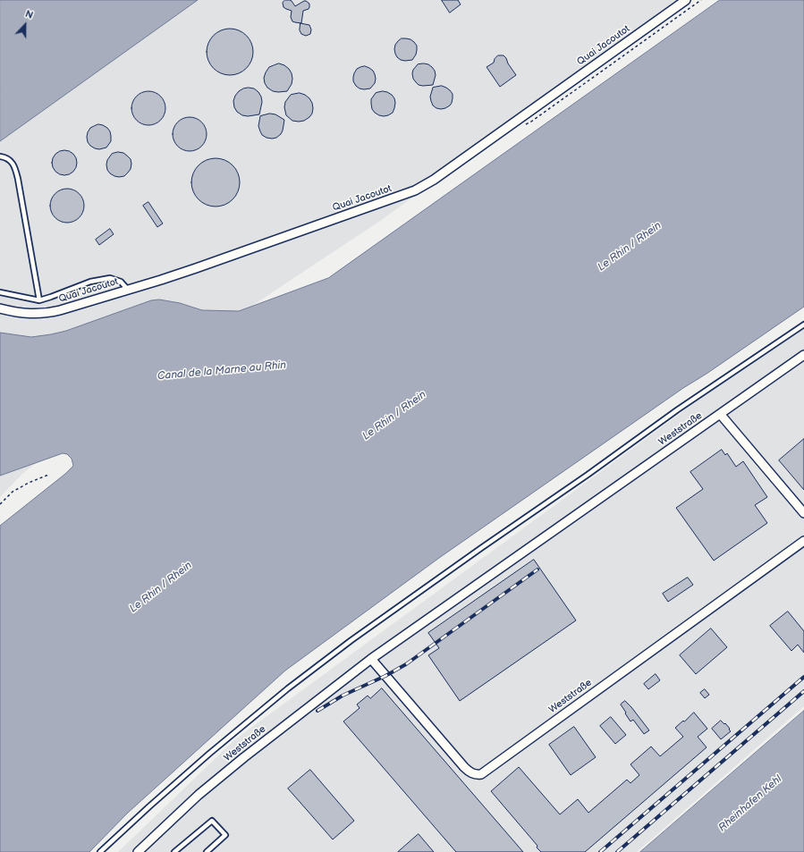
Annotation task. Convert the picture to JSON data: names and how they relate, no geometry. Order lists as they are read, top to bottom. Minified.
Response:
{"streets":{"street":["Quai Jacoutot","Weststraße"]},"water":["Le Rhin / Rhein","Canal de la Marne au Rhin","Rheinhafen Kehl"],"north":"top"}
